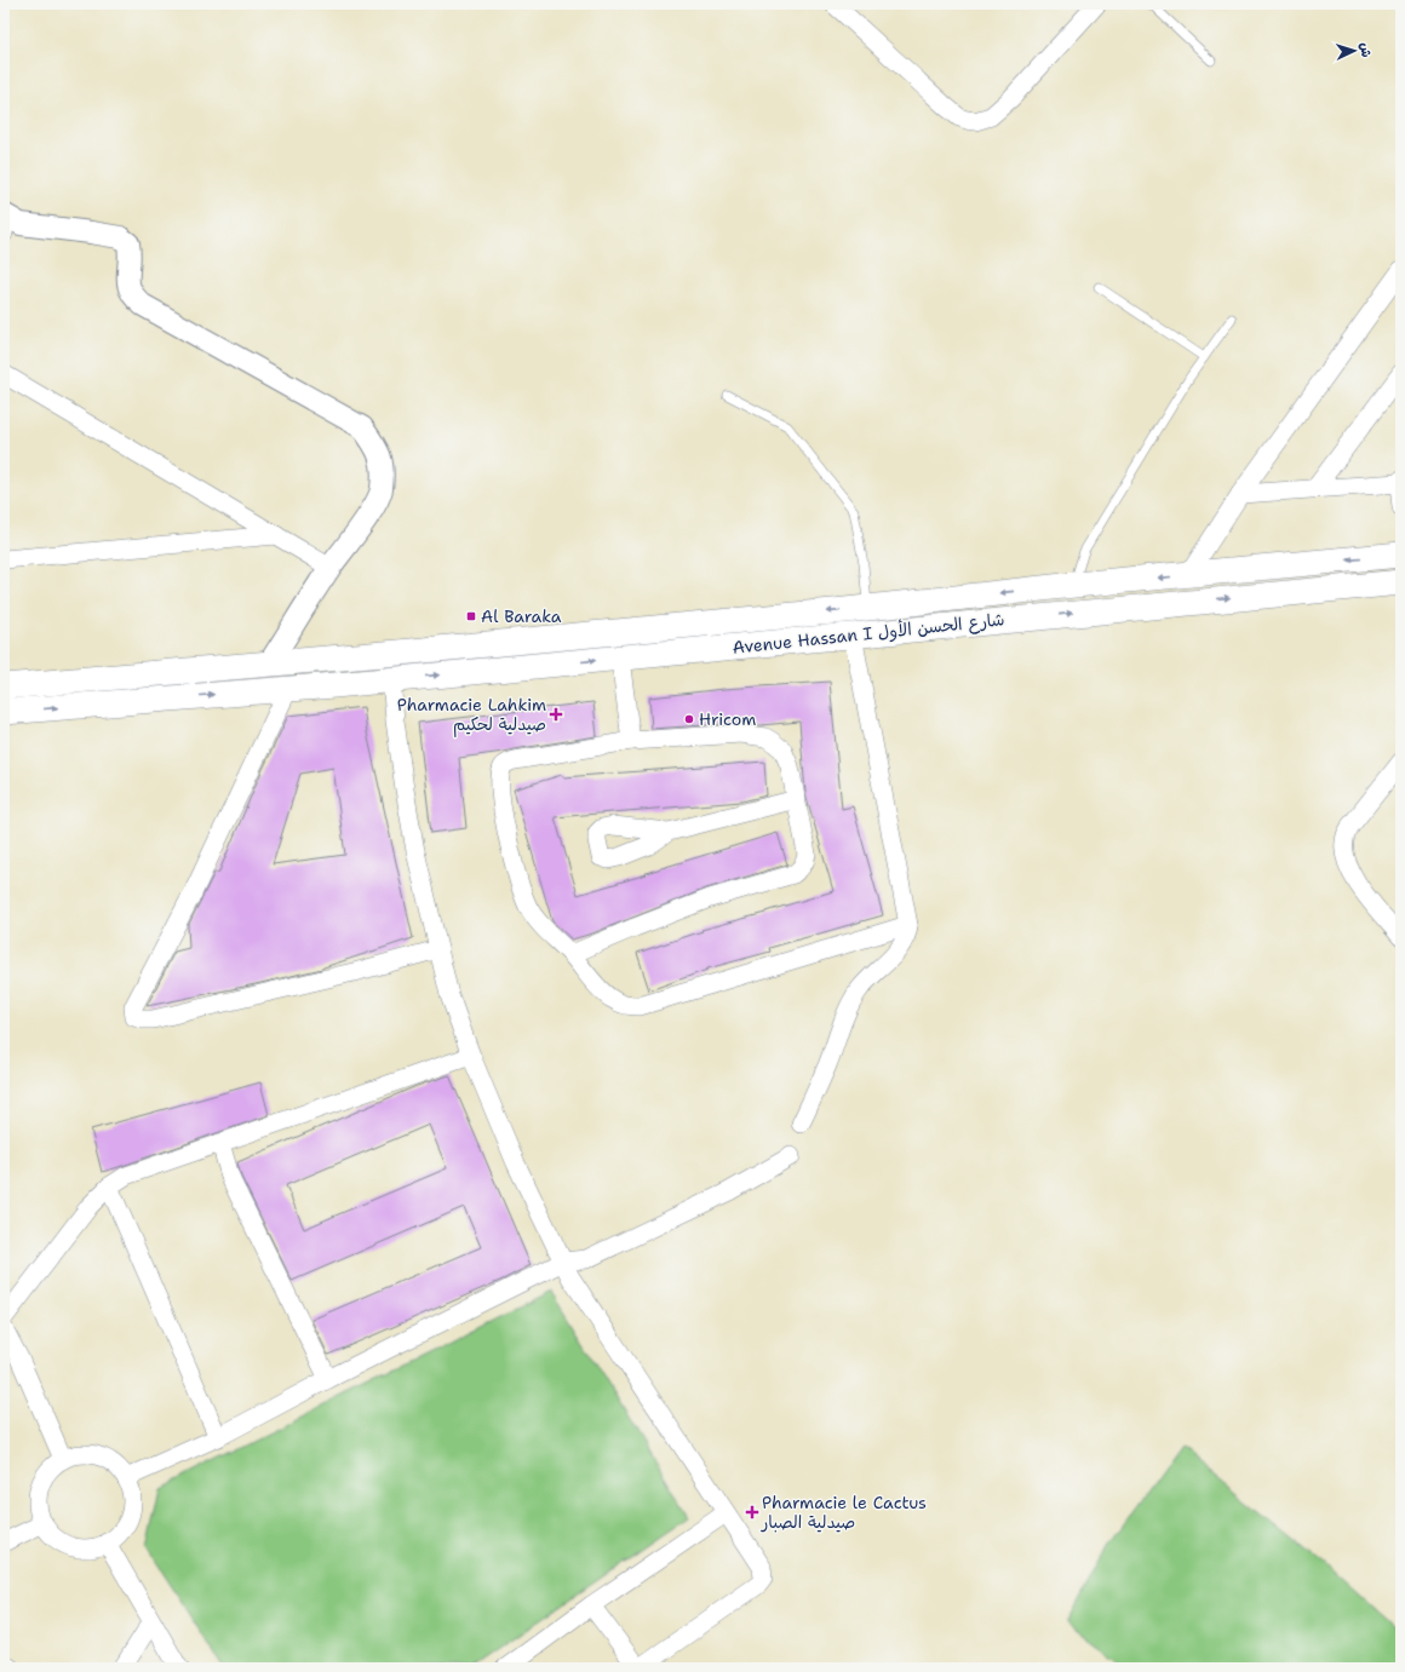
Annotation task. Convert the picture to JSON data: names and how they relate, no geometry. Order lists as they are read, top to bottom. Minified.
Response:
{"streets":{"main road":["Avenue Hassan I شارع الحسن الأول"]},"places":{"transit":["Al Baraka"],"health":["Pharmacie Lahkim صيدلية لحكيم","Pharmacie le Cactus صيدلية الصبار"],"other":["Hricom"]},"north":"right"}
